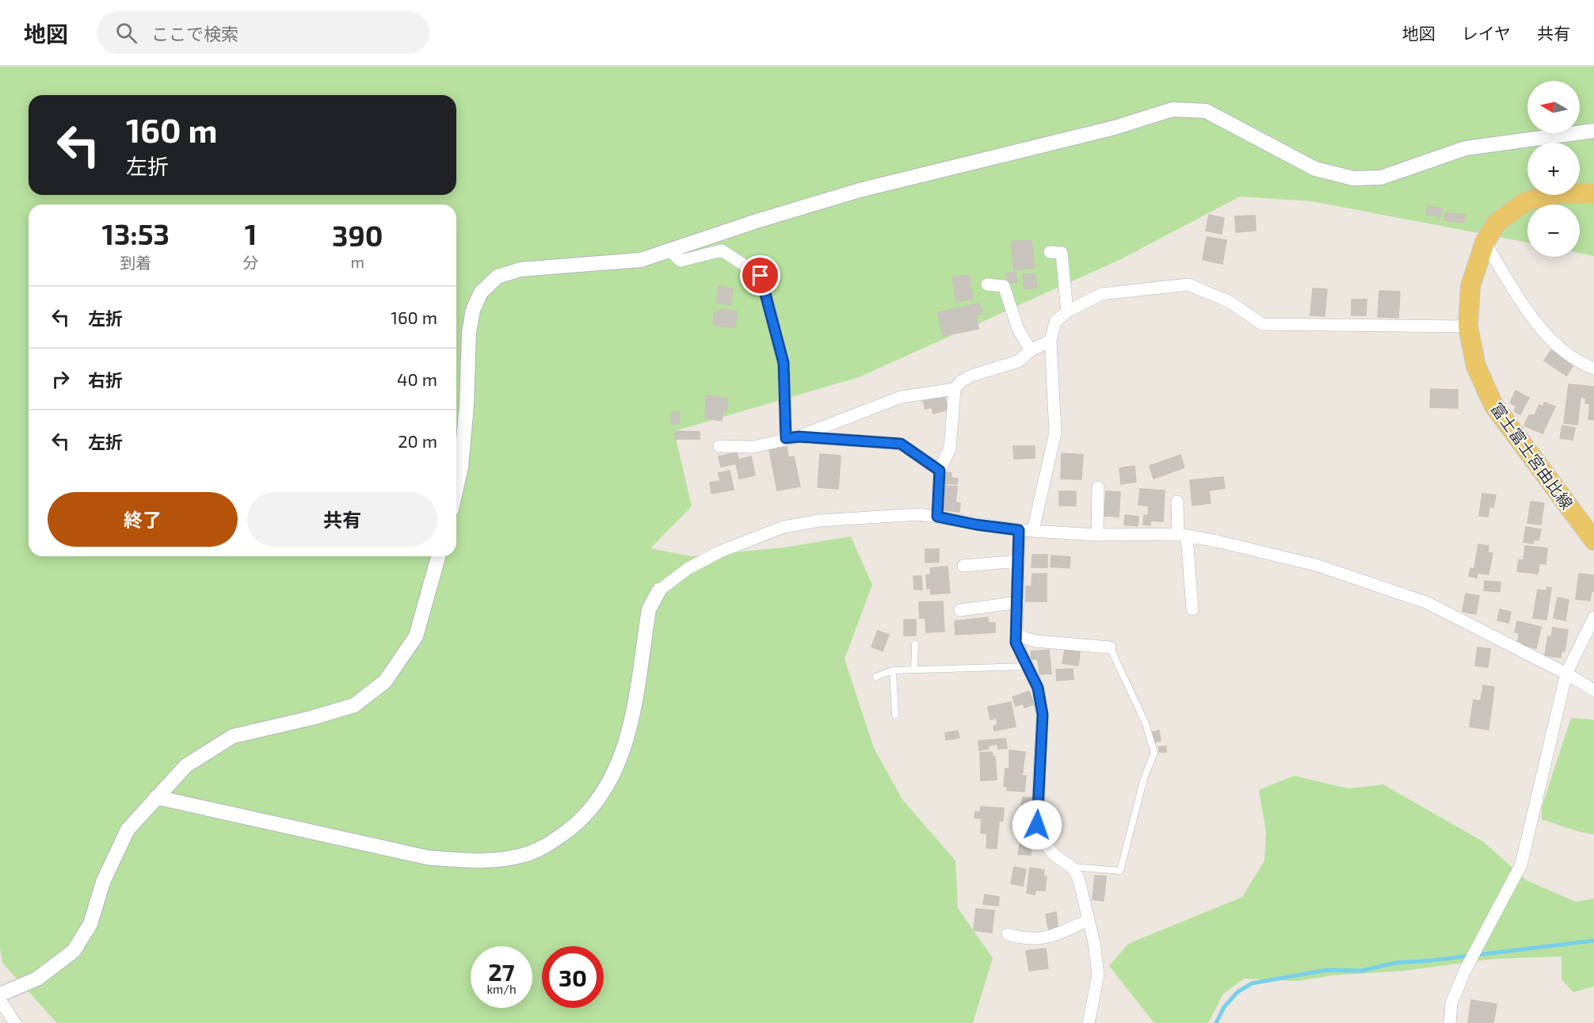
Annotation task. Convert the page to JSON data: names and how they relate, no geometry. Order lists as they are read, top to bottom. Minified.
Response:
{"streets":{"main road":["富士富士宮由比線"]},"north":"left","page":{"header":"地図","search":"ここで検索","nav":["地図","レイヤ","共有"],"map_buttons":["+","−"],"turn":["160 m","左折"],"eta":["13:53","到着","1","分","390","m"],"list":[{"name":"左折","value":"160 m"},{"name":"右折","value":"40 m"},{"name":"左折","value":"20 m"}],"buttons":["終了","共有"],"speed":"27 km/h","limit":"30"}}
